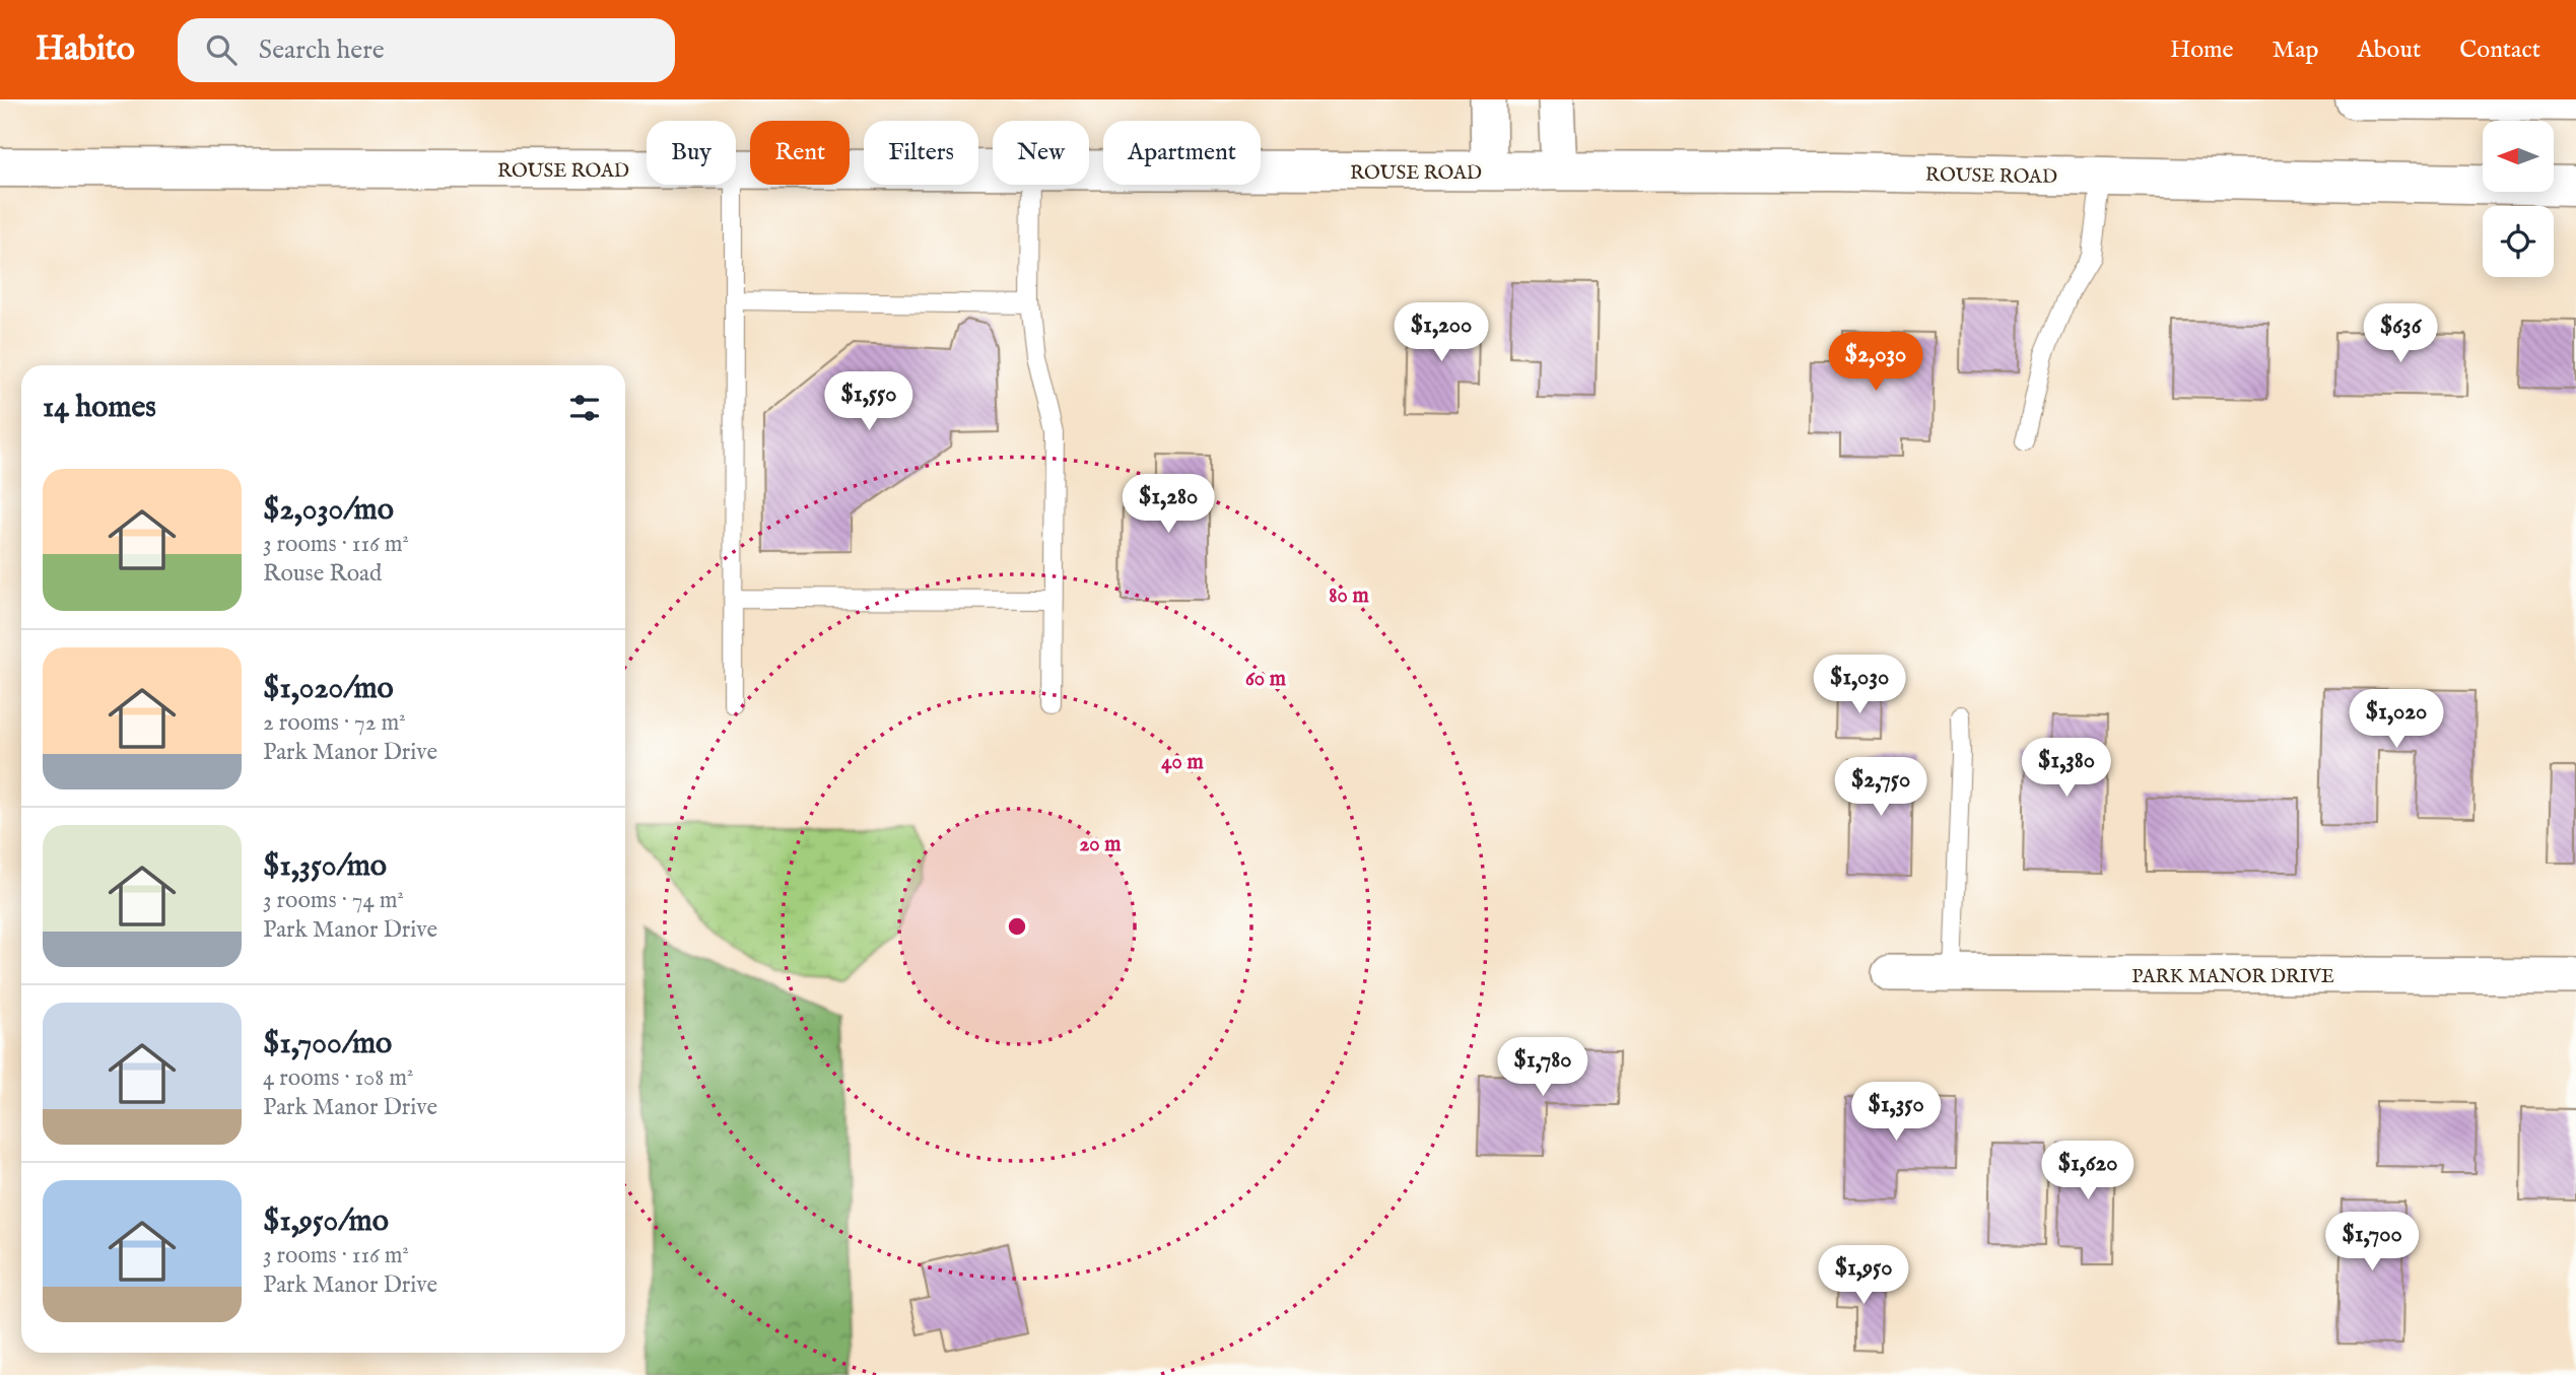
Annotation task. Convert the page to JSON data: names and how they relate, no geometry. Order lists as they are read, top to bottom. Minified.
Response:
{"streets":{"street":["ROUSE ROAD","PARK MANOR DRIVE"]},"north":"left","page":{"header":"Habito","search":"Search here","nav":["Home","Map","About","Contact"],"chip":["Buy","Rent","Filters","New","Apartment"],"price":["$1,200","$636","$2,030","$1,550","$1,280","$1,030","$1,020","$1,380","$2,750","$1,780","$1,350","$1,620","$1,700","$1,950"],"heading":"14 homes","list":[{"name":"$2,030/mo","note":"3 rooms · 116 m² · Rouse Road"},{"name":"$1,020/mo","note":"2 rooms · 72 m² · Park Manor Drive"},{"name":"$1,350/mo","note":"3 rooms · 74 m² · Park Manor Drive"},{"name":"$1,700/mo","note":"4 rooms · 108 m² · Park Manor Drive"},{"name":"$1,950/mo","note":"3 rooms · 116 m² · Park Manor Drive"}]},"rings":["80 m","60 m","40 m","20 m"]}
